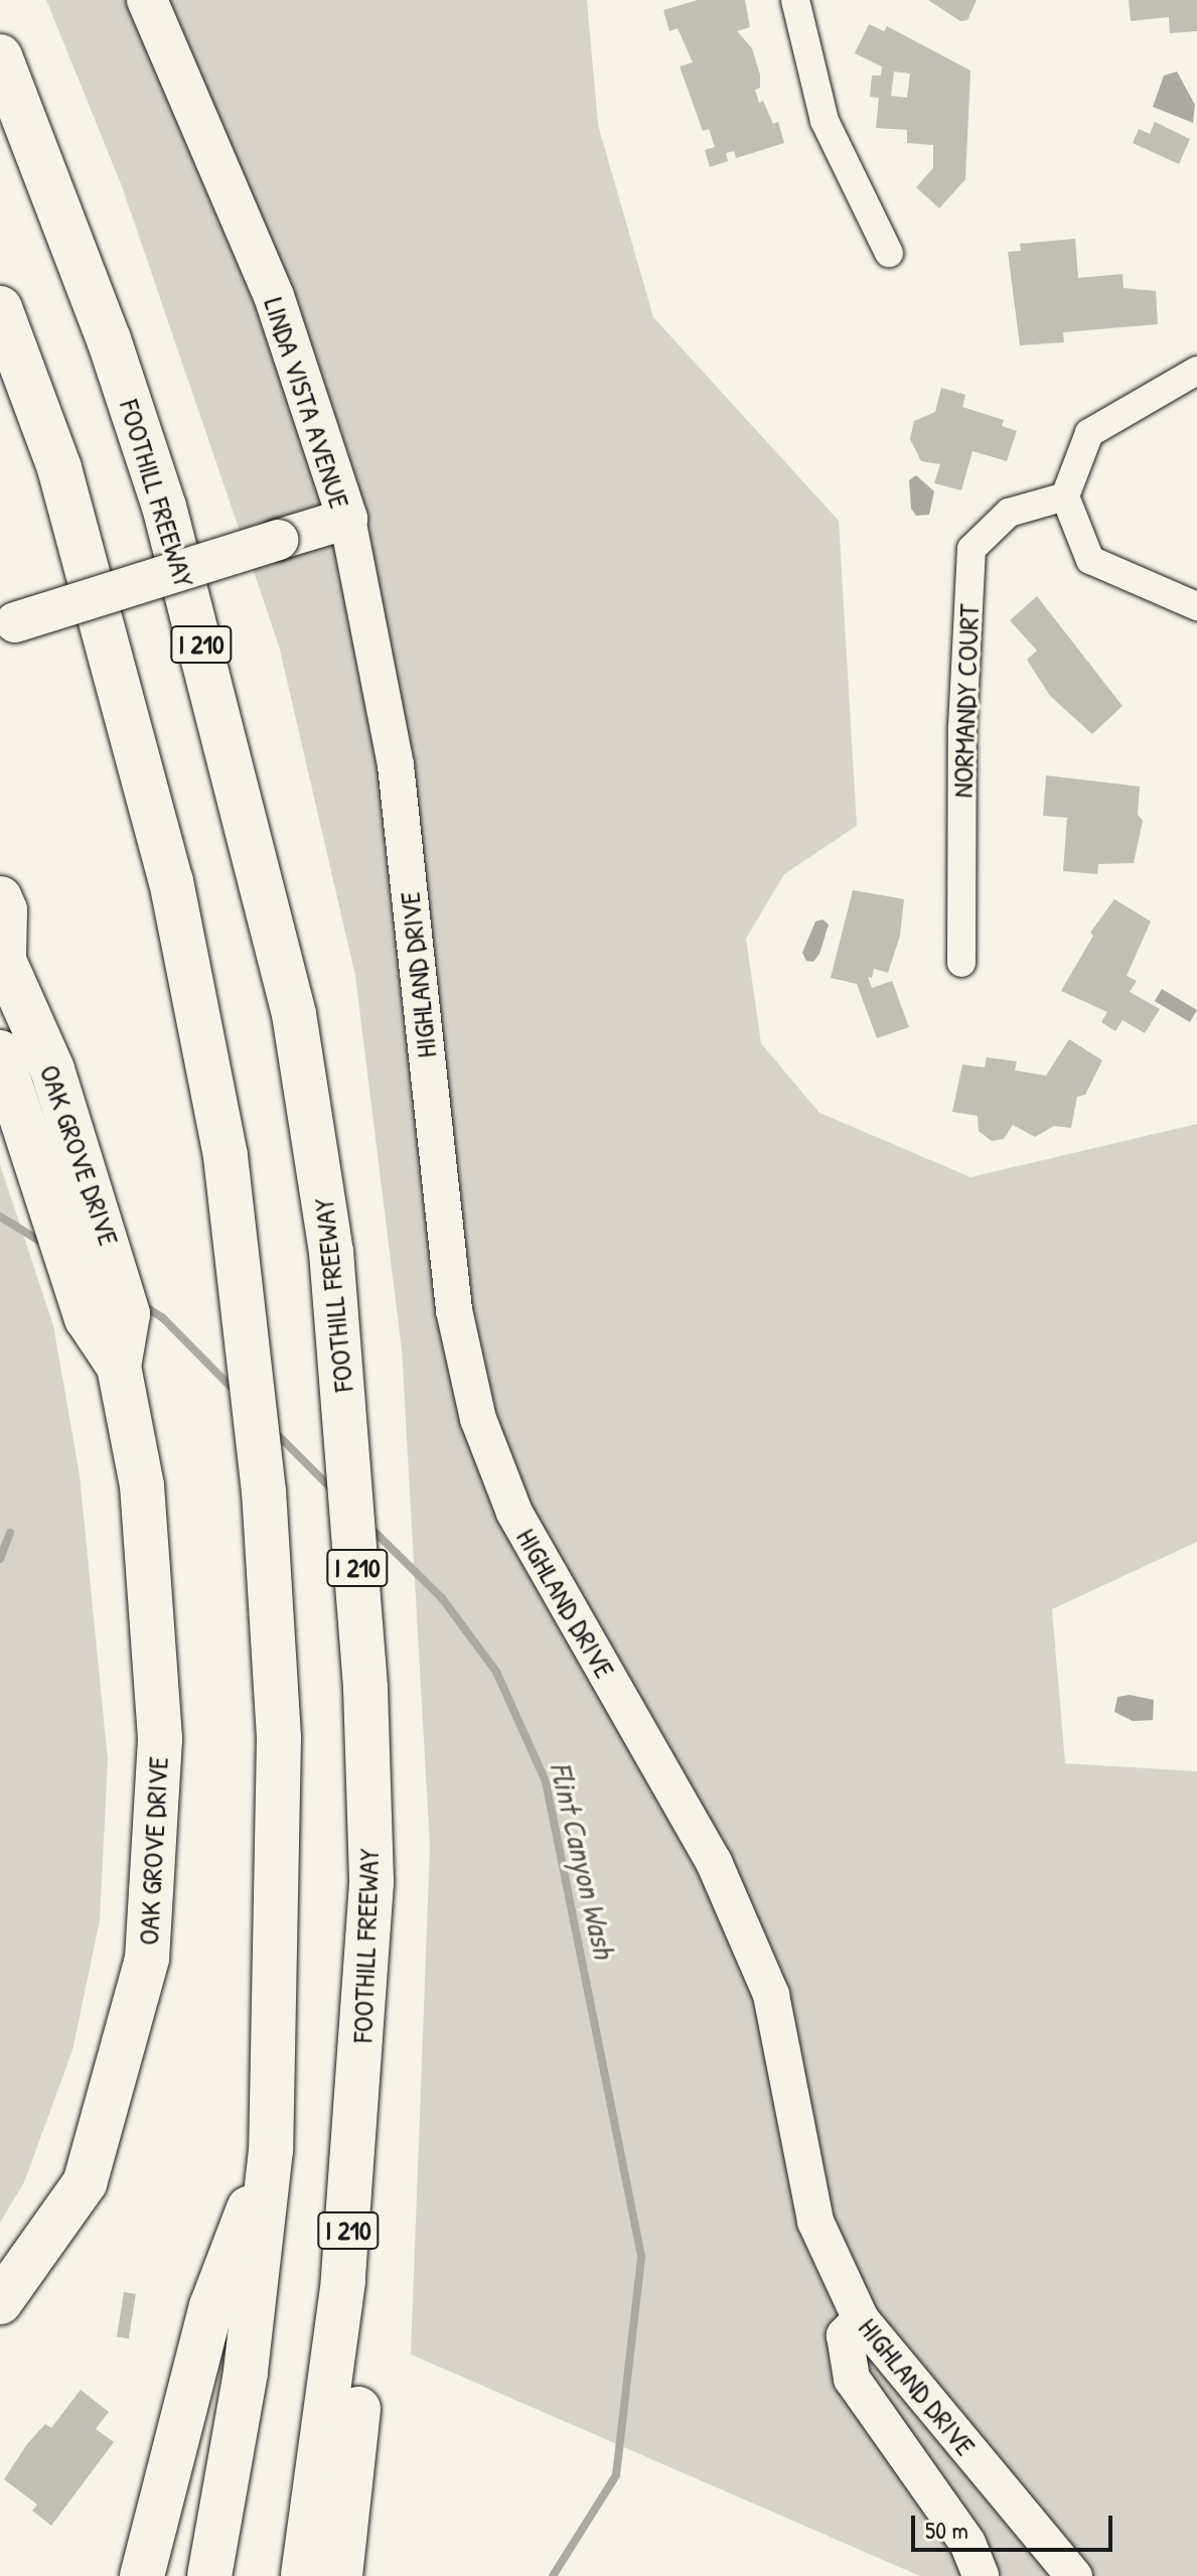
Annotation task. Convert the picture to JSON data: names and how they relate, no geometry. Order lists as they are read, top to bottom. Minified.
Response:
{"streets":{"main road":["LINDA VISTA AVENUE","FOOTHILL FREEWAY","I 210","OAK GROVE DRIVE"],"street":["NORMANDY COURT","HIGHLAND DRIVE"]},"crossings":[["LINDA VISTA AVENUE","HIGHLAND DRIVE"]],"water":["Flint Canyon Wash"],"scale_bar":"50 m"}
